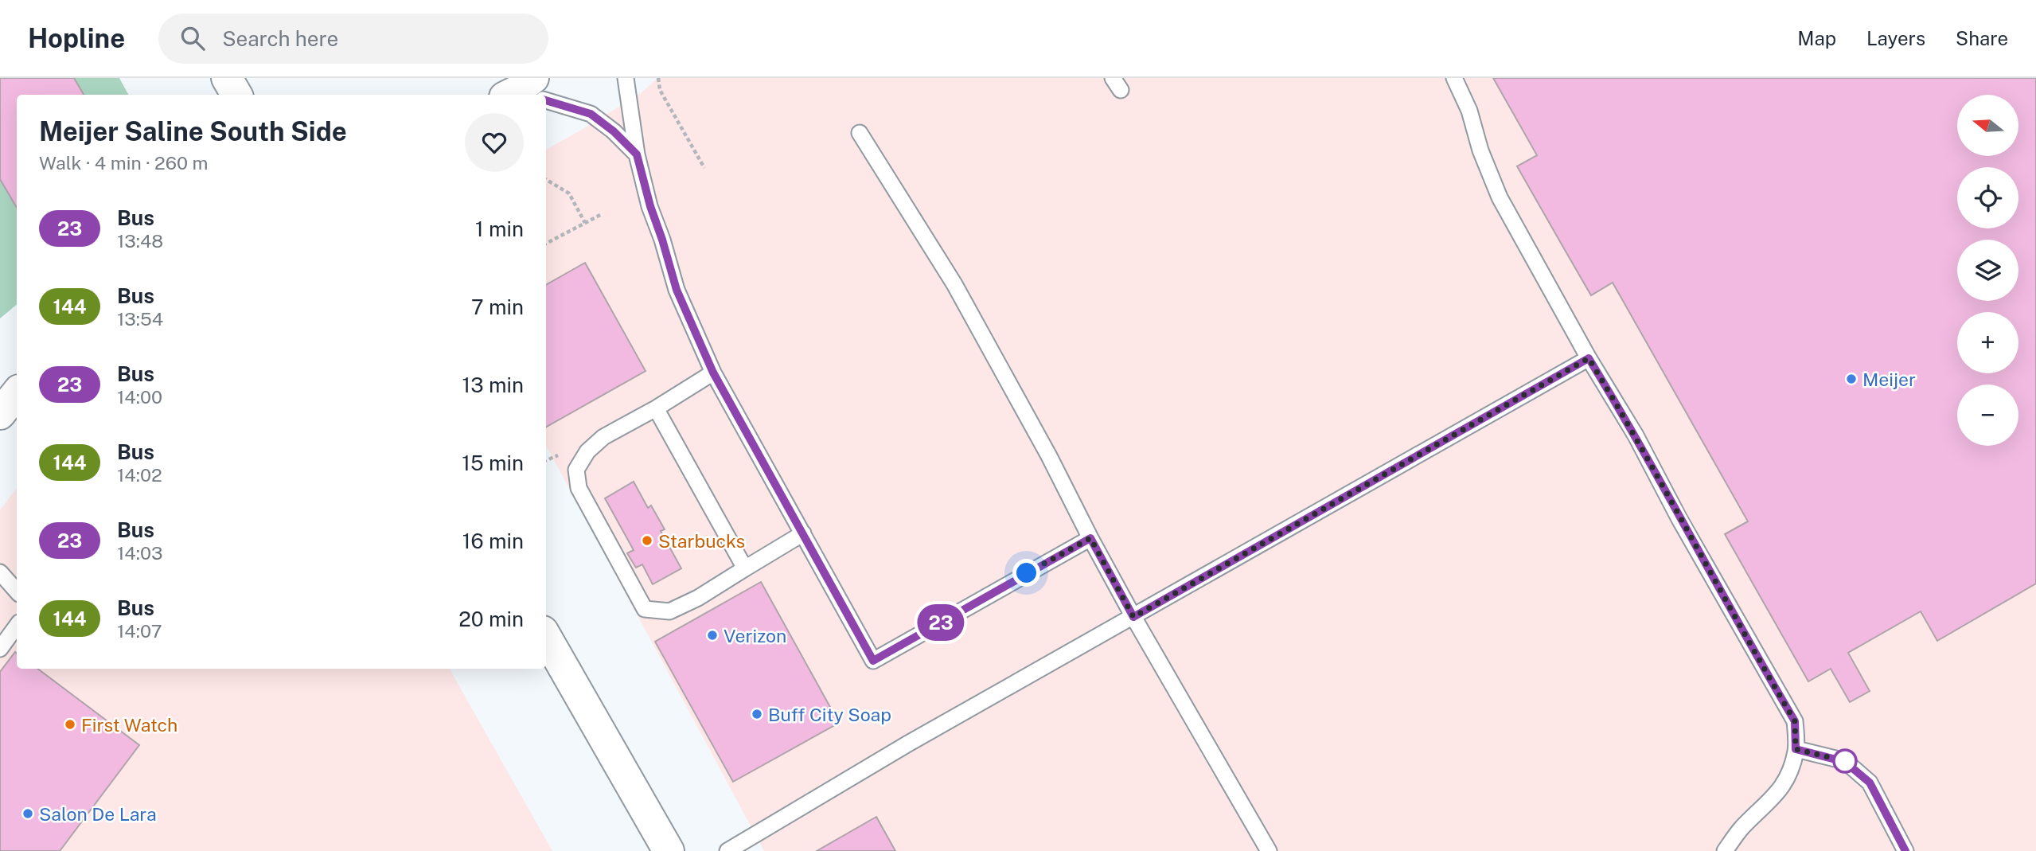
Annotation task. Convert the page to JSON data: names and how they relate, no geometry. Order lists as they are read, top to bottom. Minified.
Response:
{"places":["Meijer","Starbucks","Verizon","Buff City Soap","First Watch","Salon De Lara"],"lines":["bus line 23"],"north":"left","page":{"header":"Hopline","search":"Search here","nav":["Map","Layers","Share"],"on_map":"23","map_buttons":["+","−"],"heading":["Meijer Saline South Side","Walk · 4 min · 260 m"],"list":[{"mark":"23","name":"Bus","note":"13:48","value":"1 min"},{"mark":"144","name":"Bus","note":"13:54","value":"7 min"},{"mark":"23","name":"Bus","note":"14:00","value":"13 min"},{"mark":"144","name":"Bus","note":"14:02","value":"15 min"},{"mark":"23","name":"Bus","note":"14:03","value":"16 min"},{"mark":"144","name":"Bus","note":"14:07","value":"20 min"}]}}
